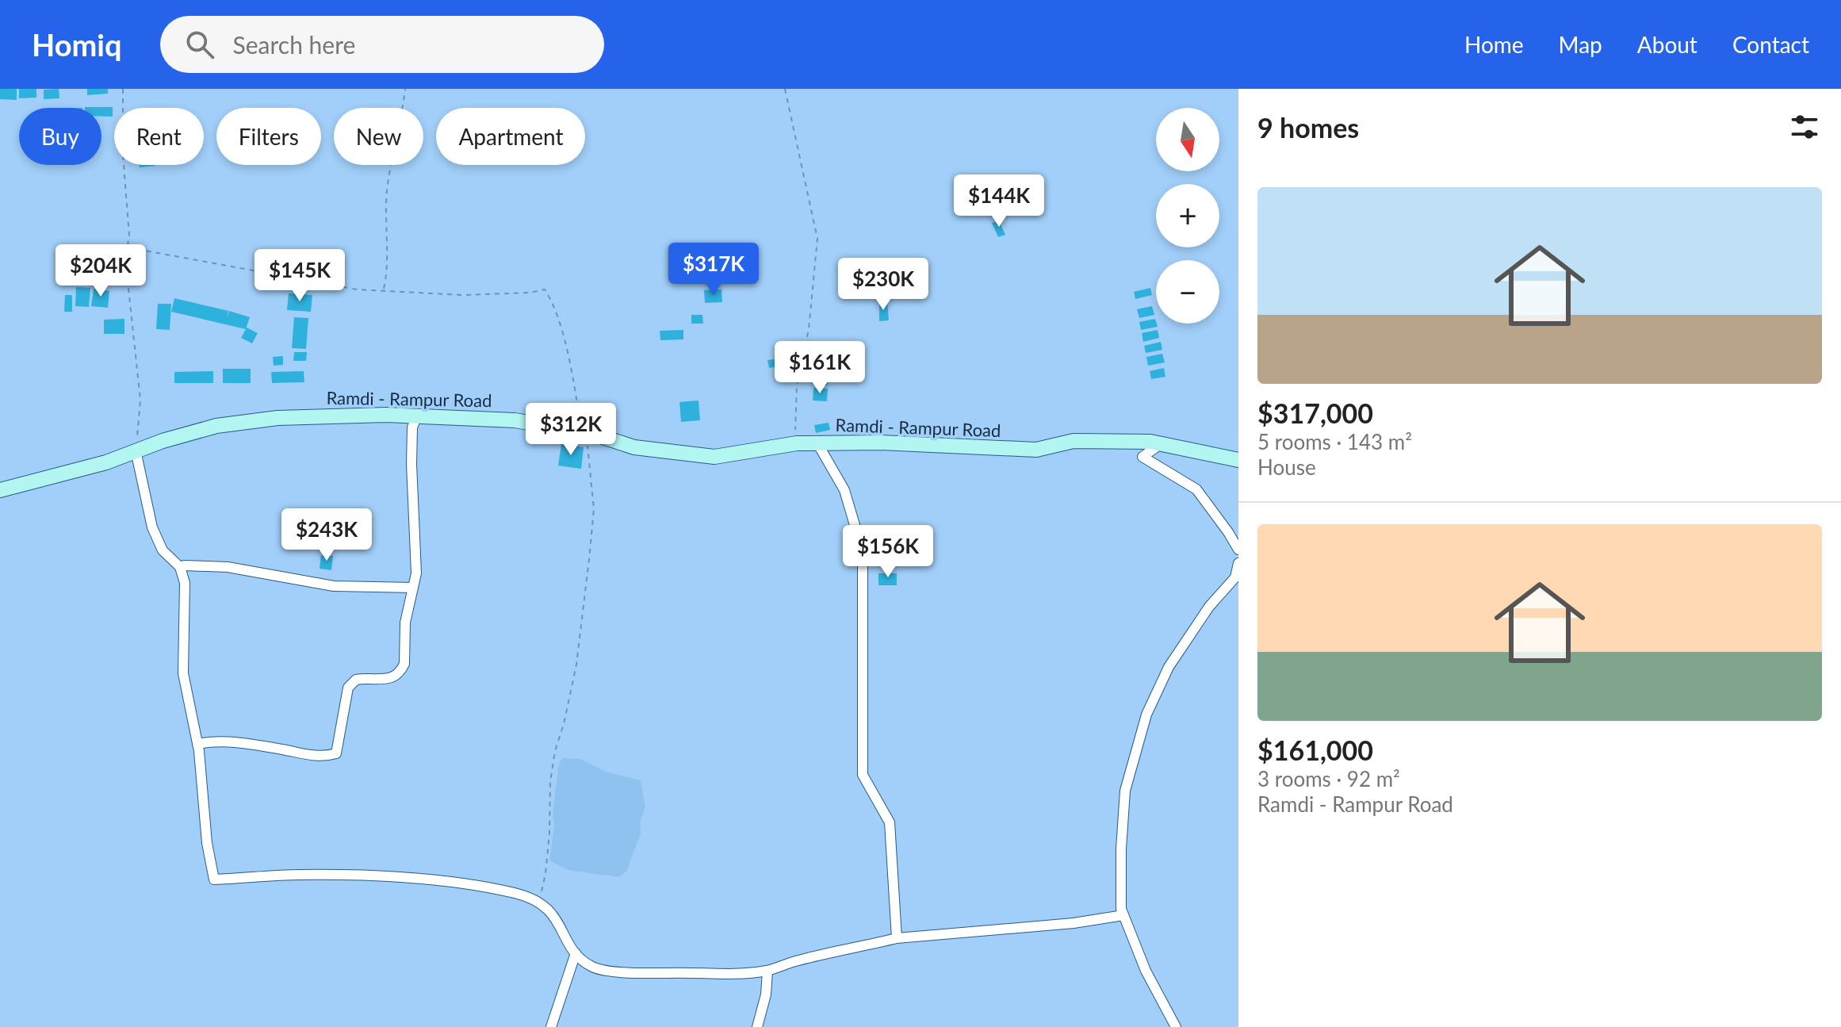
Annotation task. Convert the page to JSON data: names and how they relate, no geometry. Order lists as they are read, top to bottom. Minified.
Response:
{"streets":{"main road":["Ramdi - Rampur Road"]},"north":"bottom","page":{"header":"Homiq","search":"Search here","nav":["Home","Map","About","Contact"],"heading":"9 homes","map_buttons":["+","−"],"chip":["Buy","Rent","Filters","New","Apartment"],"list":[{"name":"$317,000","note":"5 rooms · 143 m² · House"},{"name":"$161,000","note":"3 rooms · 92 m² · Ramdi - Rampur Road"}],"price":["$144K","$317K","$204K","$145K","$230K","$161K","$312K","$243K","$156K"]}}
